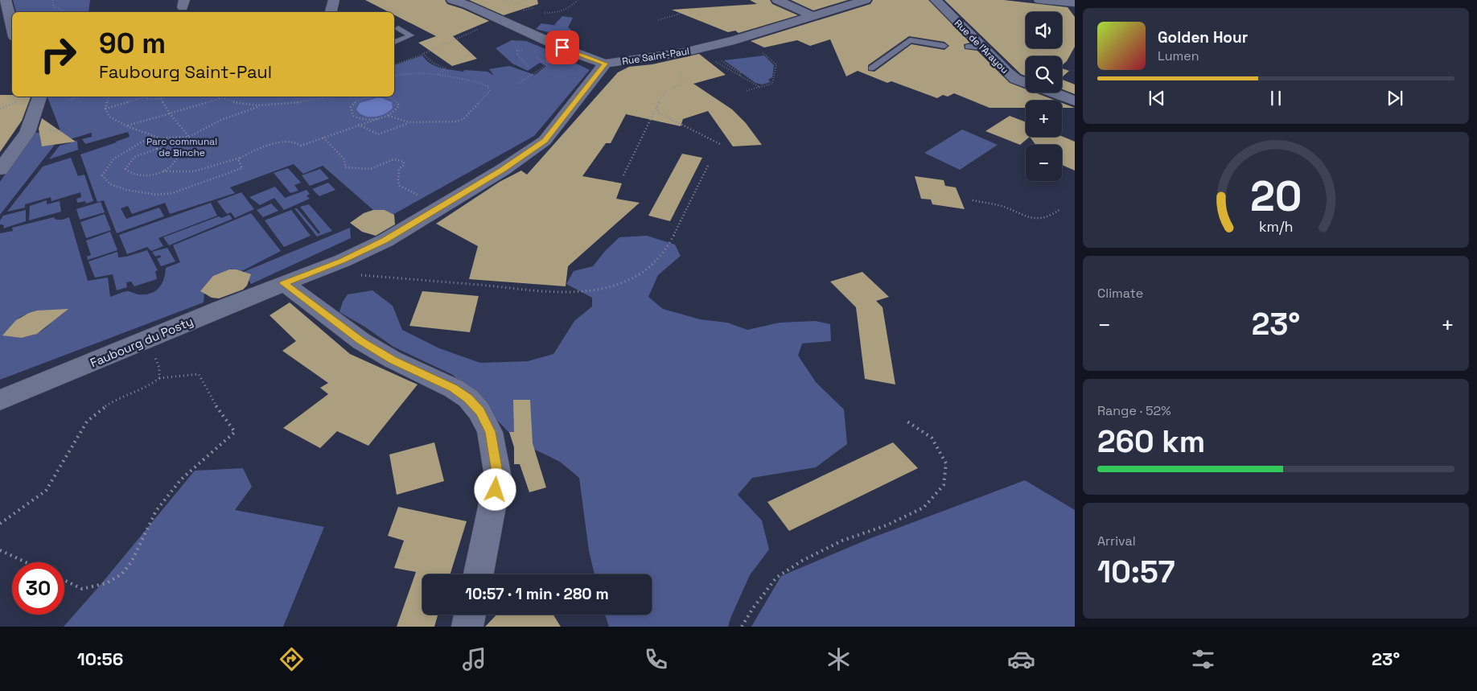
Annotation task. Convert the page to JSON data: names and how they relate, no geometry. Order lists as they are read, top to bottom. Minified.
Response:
{"streets":{"street":["Rue de l'Arayou","Rue Saint-Paul","Faubourg du Posty"]},"crossings":[["Rue Saint-Paul","Faubourg du Posty"]],"parks":["Parc communal de Binche"],"page":{"map_buttons":["+","−"],"turn":["90 m","Faubourg Saint-Paul"],"song":["Golden Hour","Lumen"],"tile":["Climate",["Range · 52%","260 km"],["Arrival","10:57"]],"heat":["−","23°","+"],"limit":"30","trip":"10:57 · 1 min · 280 m","tabs":["10:56","23°"],"gauge":["20","km/h"]}}
